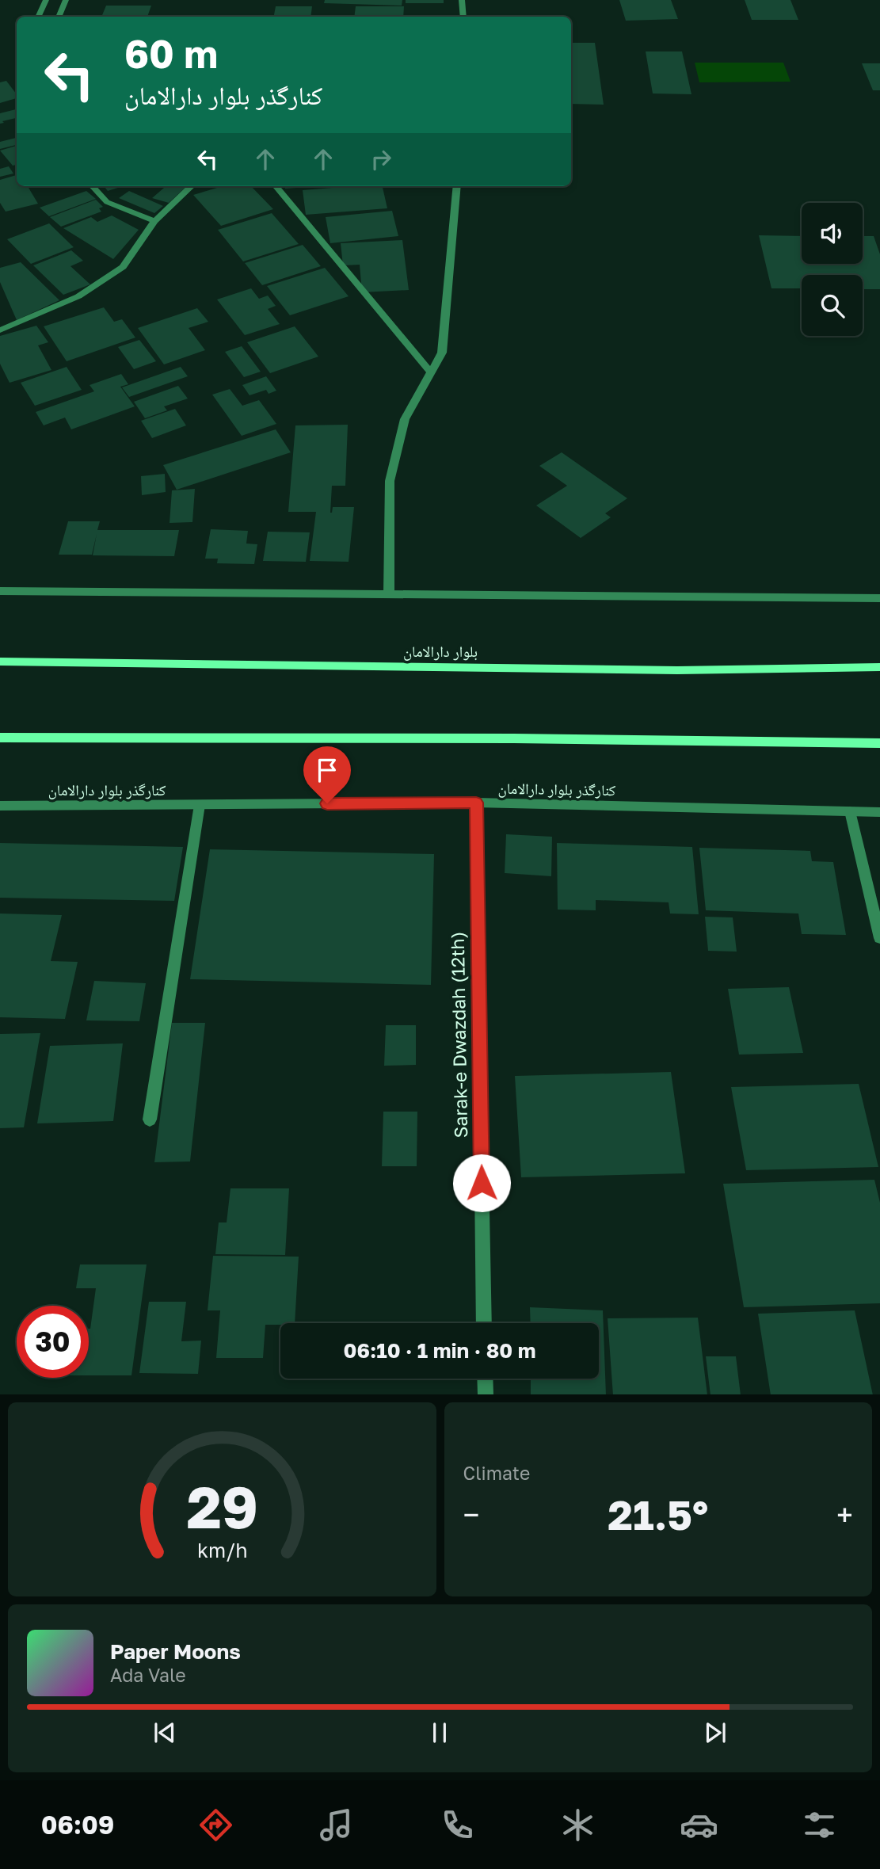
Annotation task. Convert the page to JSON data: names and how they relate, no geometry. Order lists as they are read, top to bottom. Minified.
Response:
{"streets":{"main road":["بلوار دارالامان"],"street":["کنارگذر بلوار دارالامان","Sarak-e Dwazdah (12th)"]},"crossings":[["کنارگذر بلوار دارالامان","Sarak-e Dwazdah (12th)"]],"page":{"turn":["60 m","کنارگذر بلوار دارالامان"],"limit":"30","trip":"06:10 · 1 min · 80 m","tile":"Climate","heat":["−","21.5°","+"],"song":["Paper Moons","Ada Vale"],"tabs":"06:09","gauge":["29","km/h"]}}
